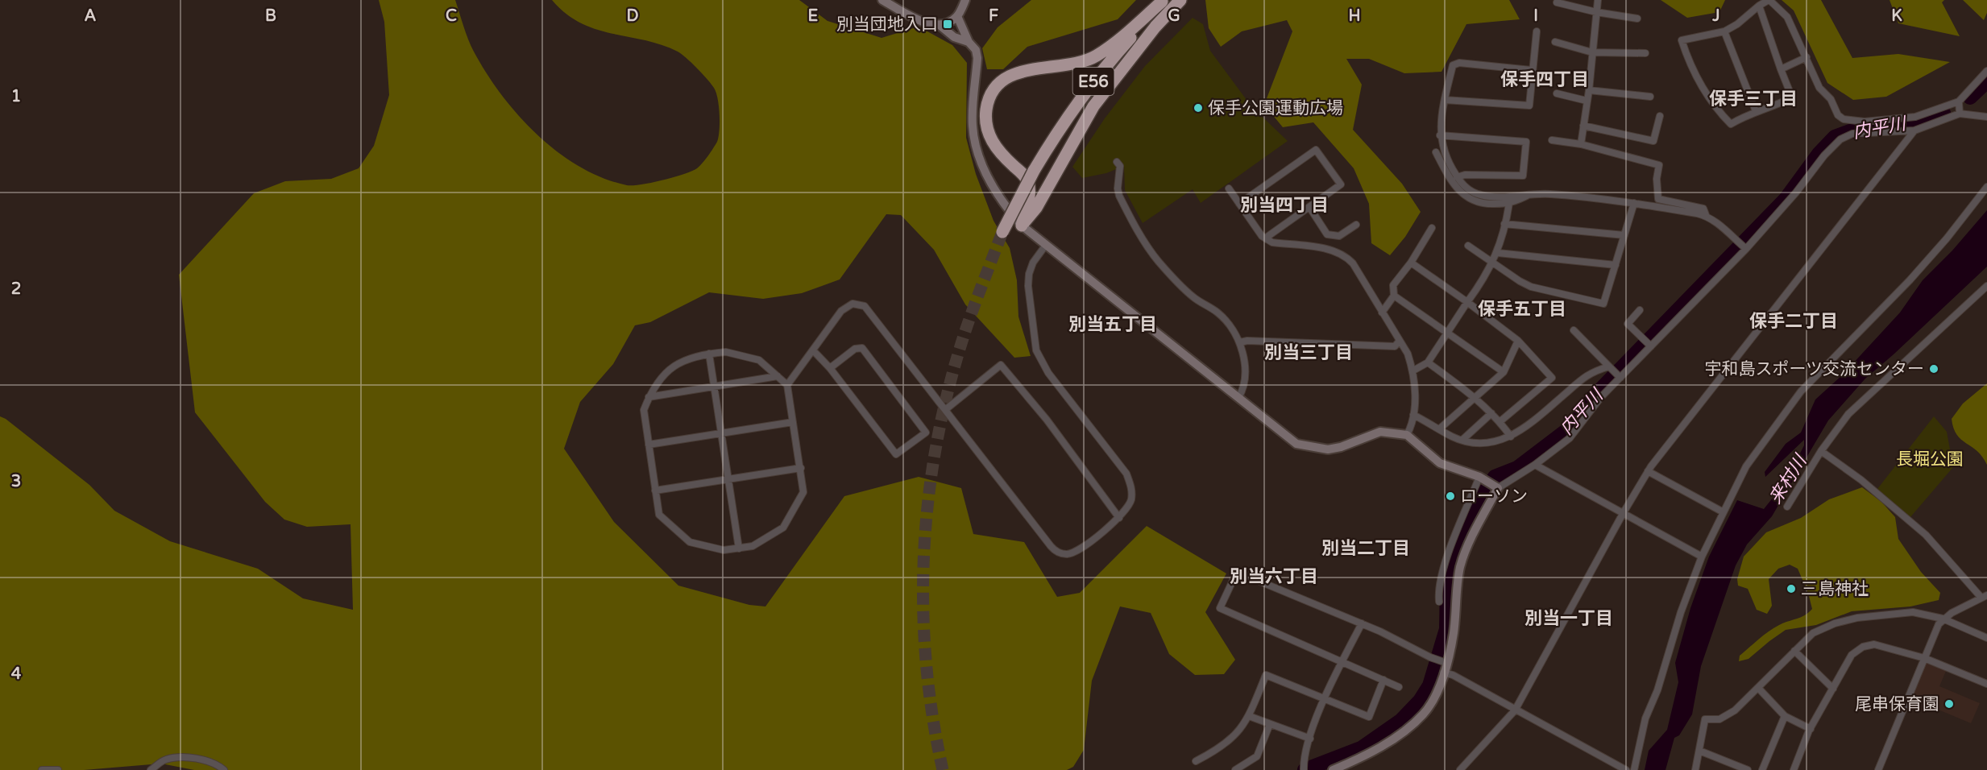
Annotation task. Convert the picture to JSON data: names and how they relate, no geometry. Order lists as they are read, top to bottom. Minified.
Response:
{"streets":{"highway":["E56"]},"districts":["保手四丁目","保手三丁目","別当四丁目","保手五丁目","保手二丁目","別当五丁目","別当三丁目","別当二丁目","別当六丁目","別当一丁目"],"water":["内平川","来村川"],"parks":["長堀公園"],"places":{"transit":["別当団地入口"],"other":["保手公園運動広場","宇和島スポーツ交流センター","ローソン","三島神社","尾串保育園"]},"grid":{"columns":["A","B","C","D","E","F","G","H","I","J","K"],"rows":["1","2","3","4"]}}
